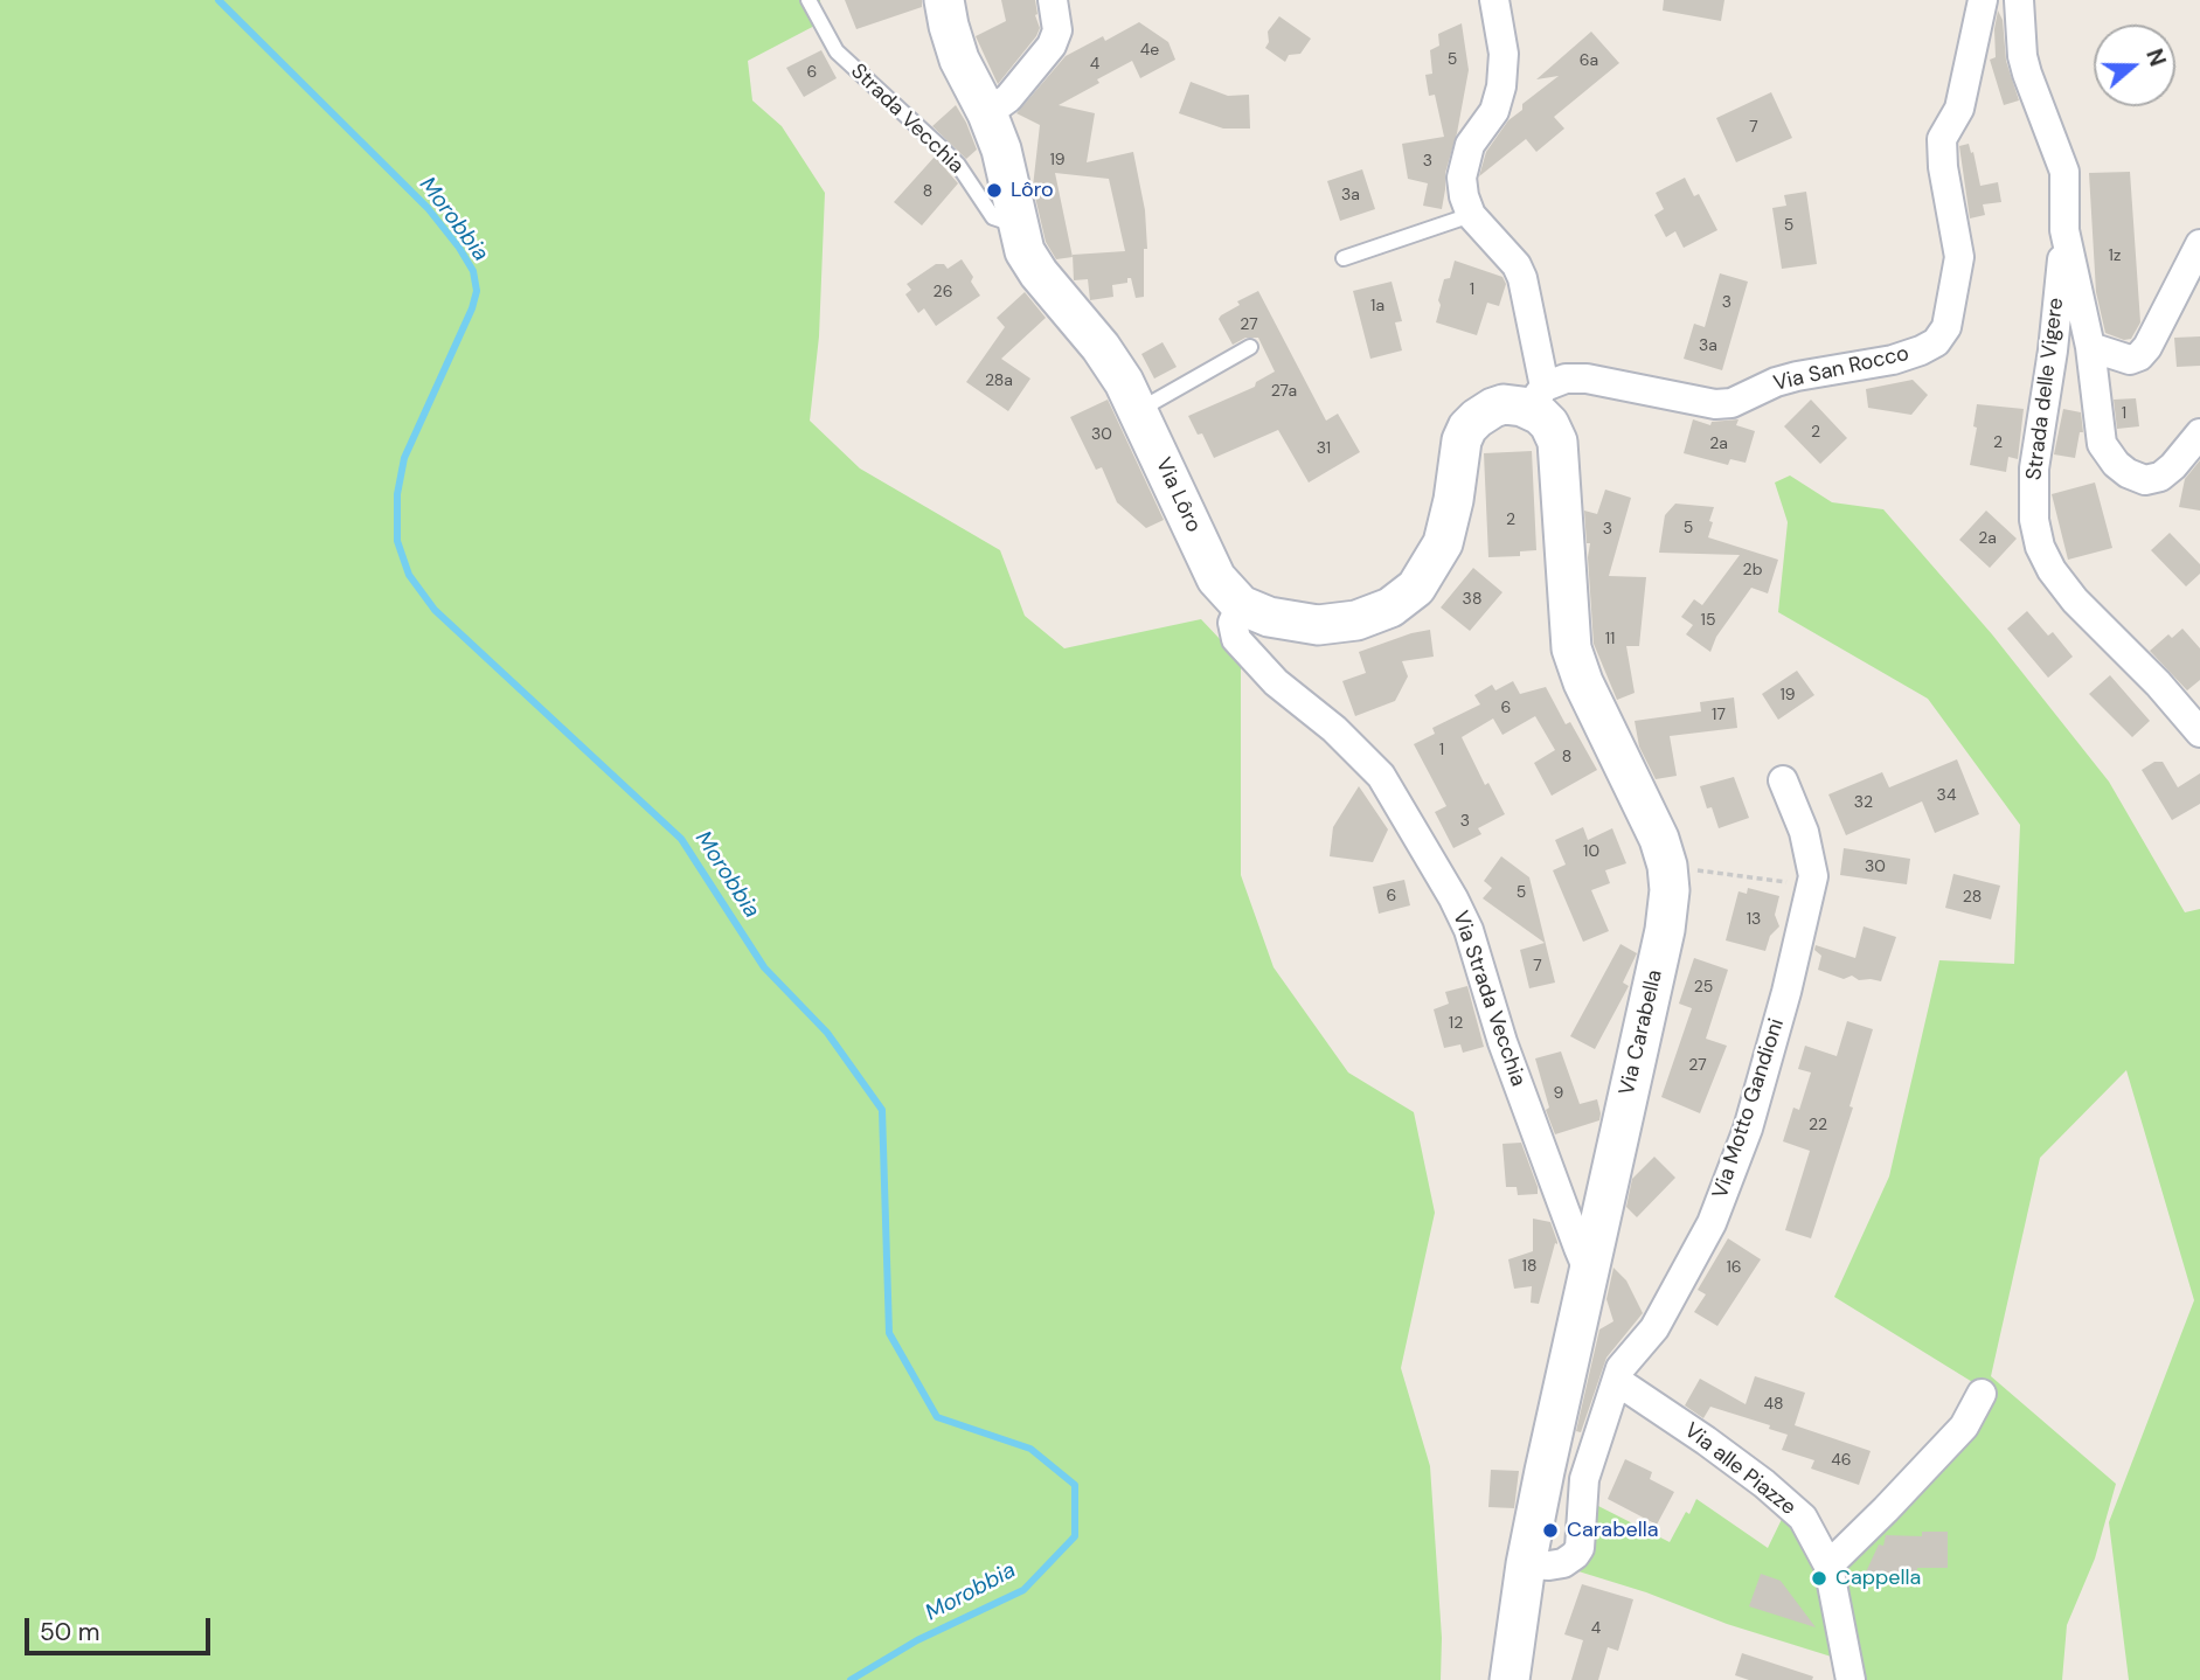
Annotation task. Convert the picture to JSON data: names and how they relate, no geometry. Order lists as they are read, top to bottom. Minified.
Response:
{"streets":{"street":["Via San Rocco","Strada delle Vigere","Via Lôro","Via Strada Vecchia","Via Carabella","Via Motto Gandioni","Via alle Piazze"],"lane":["Strada Vecchia"]},"crossings":[["Strada Vecchia","Via Lôro"],["Via San Rocco","Via Lôro"],["Via San Rocco","Via Carabella"],["Via Lôro","Via Strada Vecchia"],["Via Lôro","Via Carabella"],["Via Strada Vecchia","Via Carabella"],["Via Carabella","Via Motto Gandioni"],["Via Motto Gandioni","Via alle Piazze"]],"water":["Morobbia"],"places":["Lôro","Carabella","Cappella"],"house_numbers":["4e","5","6a","4","6","7","19","3","8","3a","5","1z","1","26","3","1a","27","3a","28a","27a","1","2","30","2","2a","31","2","5","3","2a","2b","38","15","11","19","6","17","1","8","34","32","3","10","30","5","6","28","13","7","25","12","27","9","22","18","16","48","46","4"],"scale_bar":"50 m","north":"right"}
